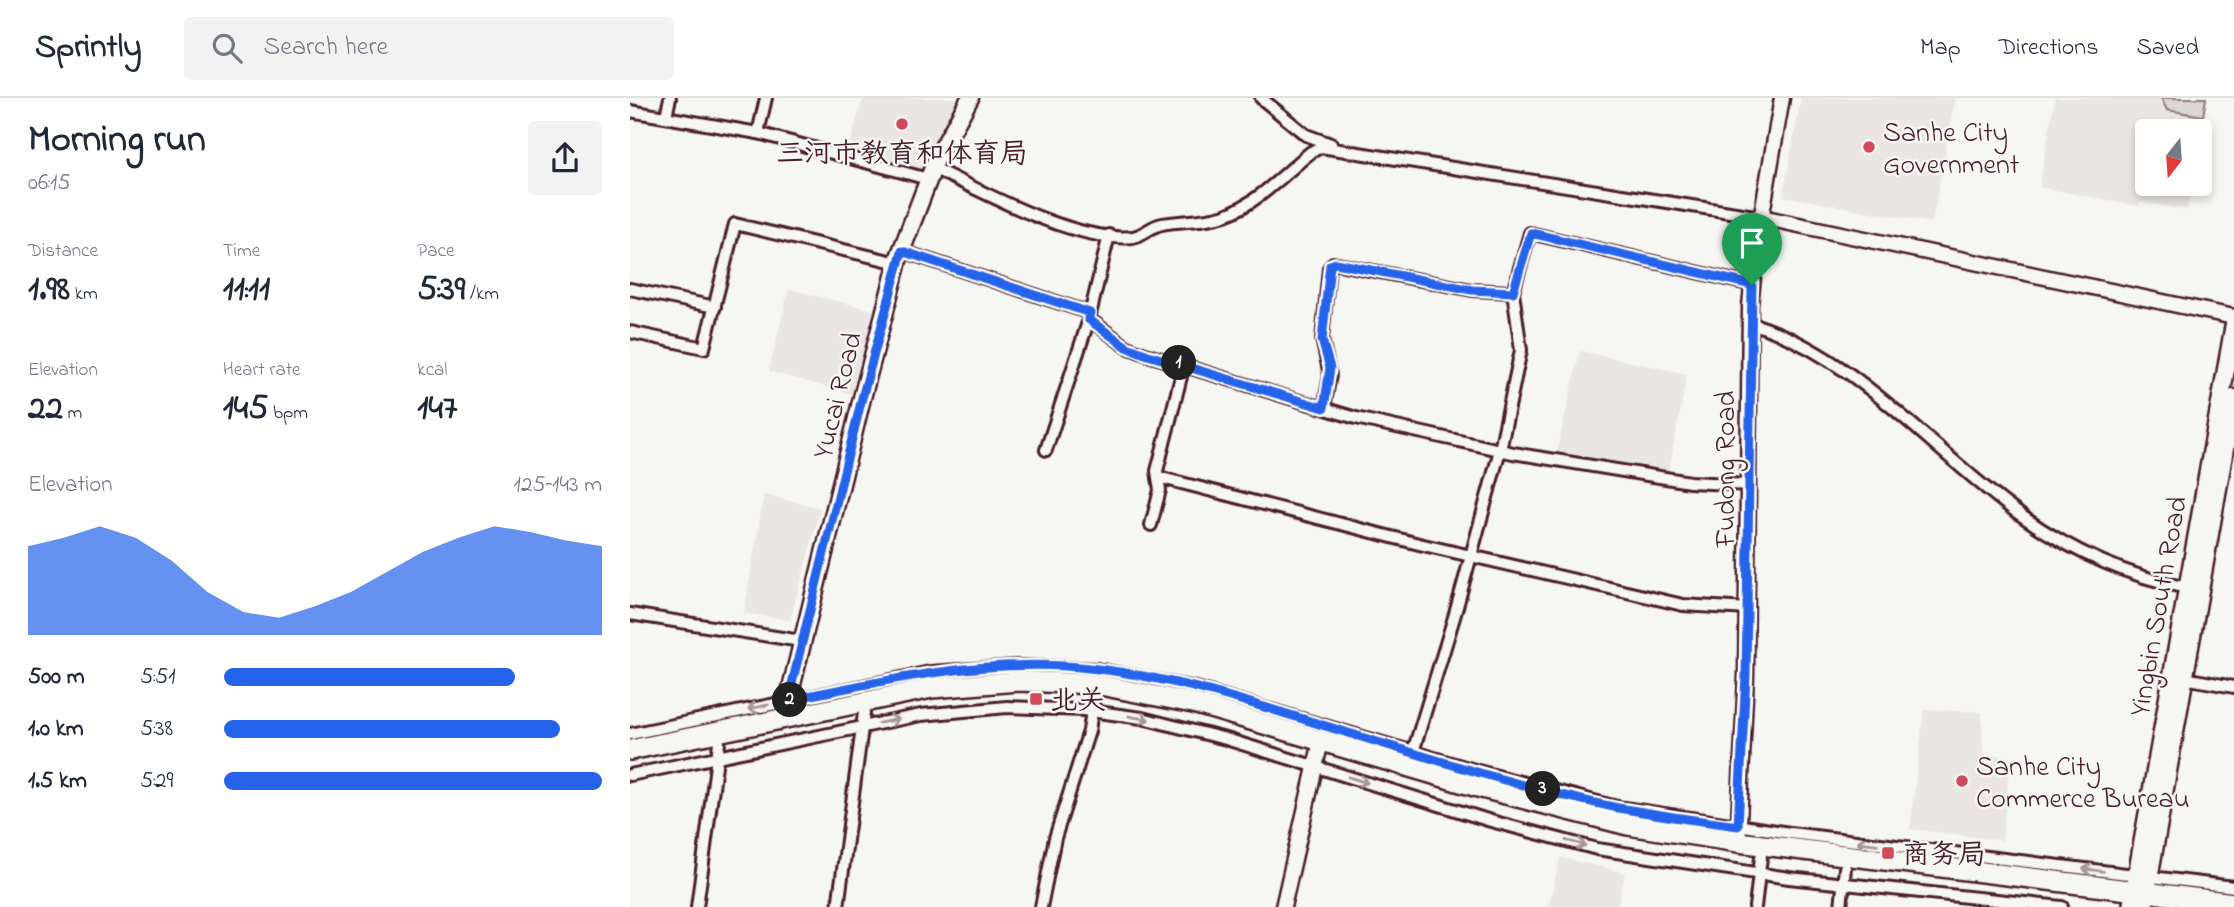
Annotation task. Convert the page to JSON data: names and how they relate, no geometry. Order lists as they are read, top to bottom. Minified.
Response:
{"streets":{"main road":["Yucai Road","Yingbin South Road"],"street":["Fudong Road"]},"places":{"other":["三河市教育和体育局","Sanhe City Government","Sanhe City Commerce Bureau"],"transit":["北关","商务局"]},"north":"bottom","page":{"header":"Sprintly","search":"Search here","nav":["Map","Directions","Saved"],"heading":["Morning run","06:15"],"stats":[["Distance","1.98 km"],["Time","11:11"],["Pace","5:39 /km"],["Elevation","22 m"],["Heart rate","145 bpm"],["kcal","147"]],"pins":["1","2","3"],"chart":["Elevation","125–143 m"],"list":[{"name":"500 m","note":"5:51"},{"name":"1.0 km","note":"5:38"},{"name":"1.5 km","note":"5:29"}]}}
